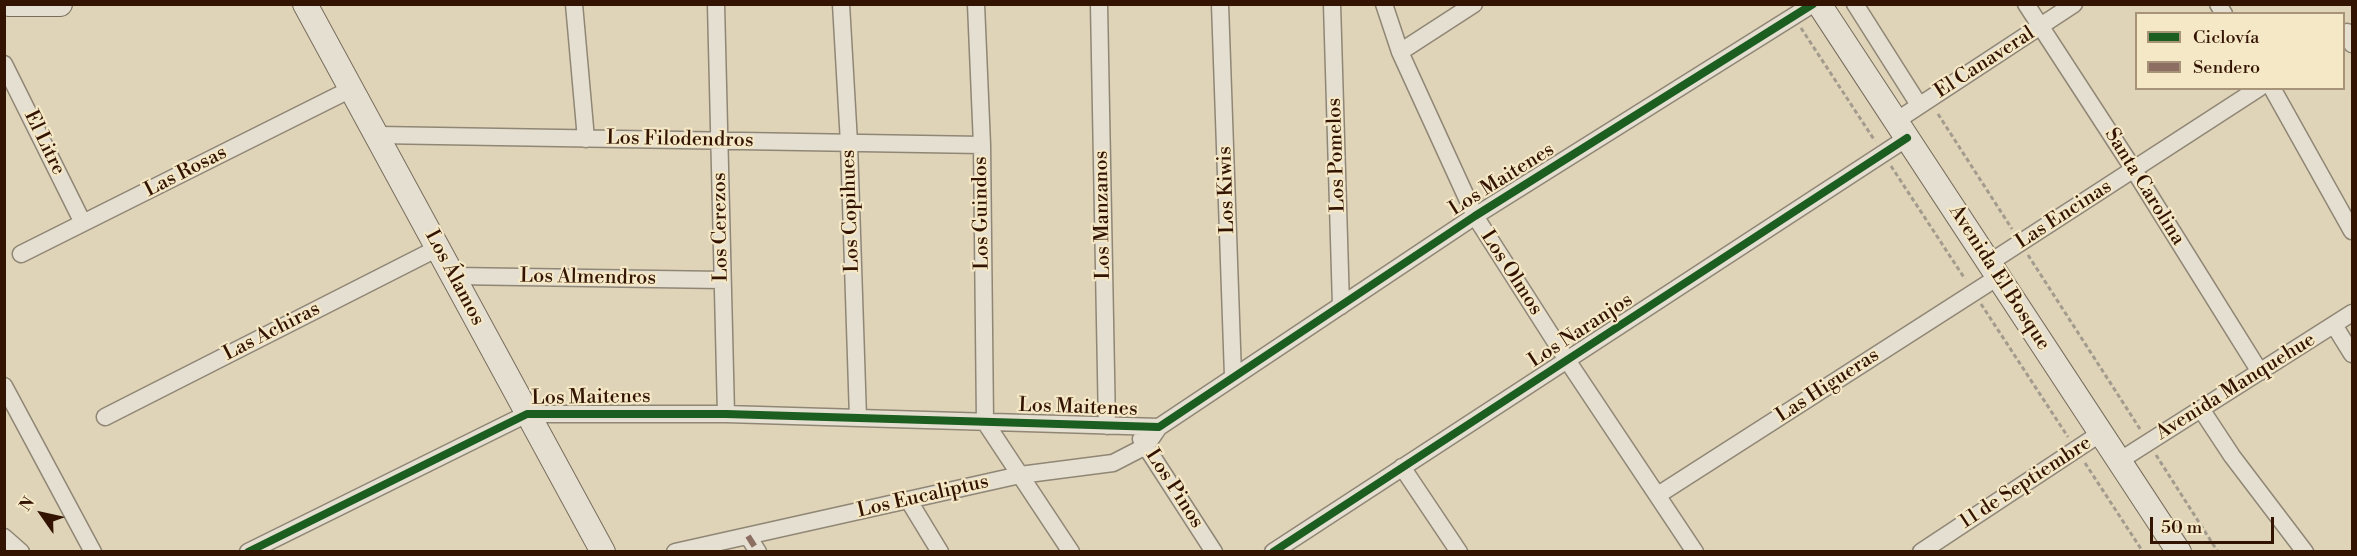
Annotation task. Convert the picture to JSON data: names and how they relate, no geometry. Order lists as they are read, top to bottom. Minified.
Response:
{"streets":{"street":["El Canaveral","Los Filodendros","El Litre","Los Pomelos","Las Rosas","Los Maitenes","Santa Carolina","Los Kiwis","Los Copihues","Los Guindos","Los Manzanos","Las Encinas","Los Cerezos","Los Olmos","Los Álamos","Los Almendros","Avenida El Bosque","Los Naranjos","Las Achiras","Las Higueras","Avenida Manquehue","11 de Septiembre","Los Pinos","Los Eucaliptus"]},"crossings":[["El Canaveral","Santa Carolina"],["El Canaveral","Avenida El Bosque"],["El Canaveral","Los Naranjos"],["Los Filodendros","Los Copihues"],["Los Filodendros","Los Guindos"],["Los Filodendros","Los Cerezos"],["Los Filodendros","Los Álamos"],["El Litre","Las Rosas"],["Los Pomelos","Los Maitenes"],["Las Rosas","Los Álamos"],["Los Maitenes","Los Kiwis"],["Los Maitenes","Los Copihues"],["Los Maitenes","Los Guindos"],["Los Maitenes","Los Manzanos"],["Los Maitenes","Los Cerezos"],["Los Maitenes","Los Olmos"],["Los Maitenes","Los Álamos"],["Los Maitenes","Los Pinos"],["Los Maitenes","Los Eucaliptus"],["Santa Carolina","Las Encinas"],["Santa Carolina","Avenida Manquehue"],["Las Encinas","Avenida El Bosque"],["Las Encinas","Las Higueras"],["Los Cerezos","Los Almendros"],["Los Olmos","Los Naranjos"],["Los Olmos","Las Higueras"],["Los Álamos","Los Almendros"],["Los Álamos","Las Achiras"],["Avenida El Bosque","Los Naranjos"],["Avenida El Bosque","Las Higueras"],["Avenida El Bosque","Avenida Manquehue"],["Avenida El Bosque","11 de Septiembre"],["Los Pinos","Los Eucaliptus"]],"legend":["Ciclovía","Sendero"],"scale_bar":"50 m","north":"top left"}
